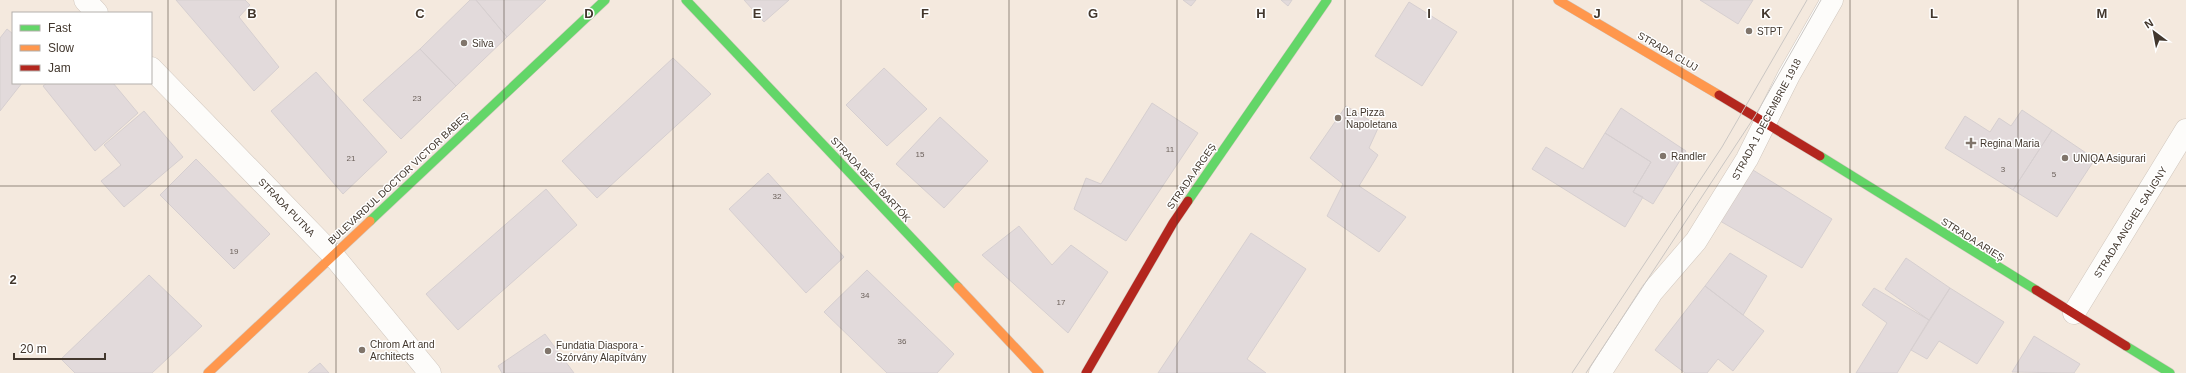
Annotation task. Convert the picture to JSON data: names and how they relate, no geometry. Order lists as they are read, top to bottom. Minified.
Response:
{"streets":{"street":["STRADA CLUJ","STRADA 1 DECEMBRIE 1918","STRADA ARGEȘ","BULEVARDUL DOCTOR VICTOR BABEȘ","STRADA BÉLA BARTÓK","STRADA PUTNA","STRADA ANGHEL SALIGNY","STRADA ARIEȘ"]},"crossings":[["STRADA CLUJ","STRADA 1 DECEMBRIE 1918"],["STRADA CLUJ","STRADA ARIEȘ"],["STRADA 1 DECEMBRIE 1918","STRADA ARIEȘ"],["BULEVARDUL DOCTOR VICTOR BABEȘ","STRADA PUTNA"],["STRADA ANGHEL SALIGNY","STRADA ARIEȘ"]],"places":{"other":["STPT","Silva","La Pizza Napoletana","Randler","UNIQA Asigurari","Chrom Art and Architects","Fundatia Diaspora - Szórvány Alapítvány"],"health":["Regina Maria"]},"house_numbers":["23","11","15","21","3","5","32","19","34","17","36"],"legend":["Fast","Slow","Jam"],"scale_bar":"20 m","north":"top left","grid":{"columns":["B","C","D","E","F","G","H","I","J","K","L","M"],"rows":["2"]}}
